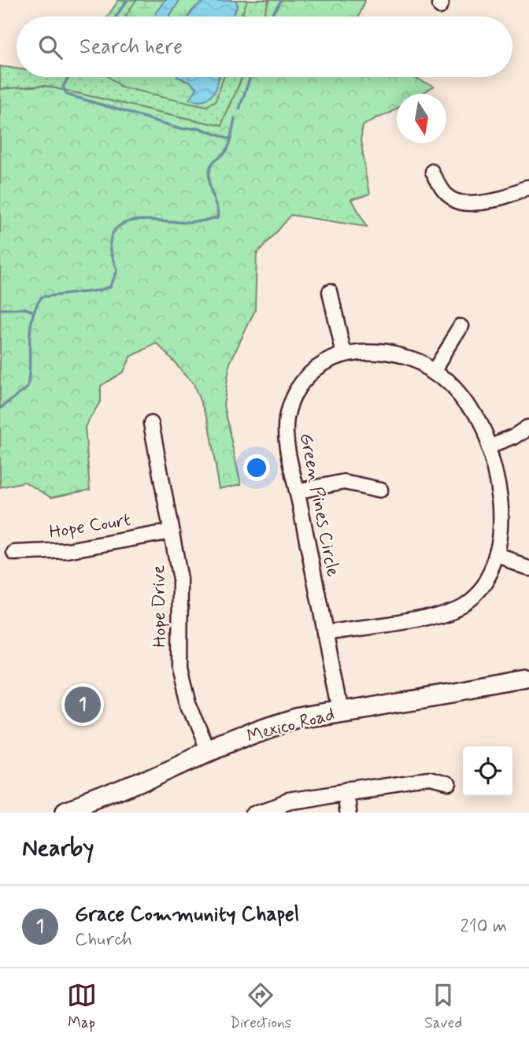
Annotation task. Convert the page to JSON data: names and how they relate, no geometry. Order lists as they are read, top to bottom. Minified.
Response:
{"streets":{"main road":["Mexico Road"],"street":["Green Pines Circle","Hope Court","Hope Drive"]},"crossings":[["Green Pines Circle","Mexico Road"],["Hope Court","Hope Drive"],["Hope Drive","Mexico Road"]],"north":"bottom","page":{"search":"Search here","pins":"1","heading":"Nearby","list":[{"mark":"1","name":"Grace Community Chapel","note":"Church","value":"210 m"}],"nav":["Map","Directions","Saved"]}}
